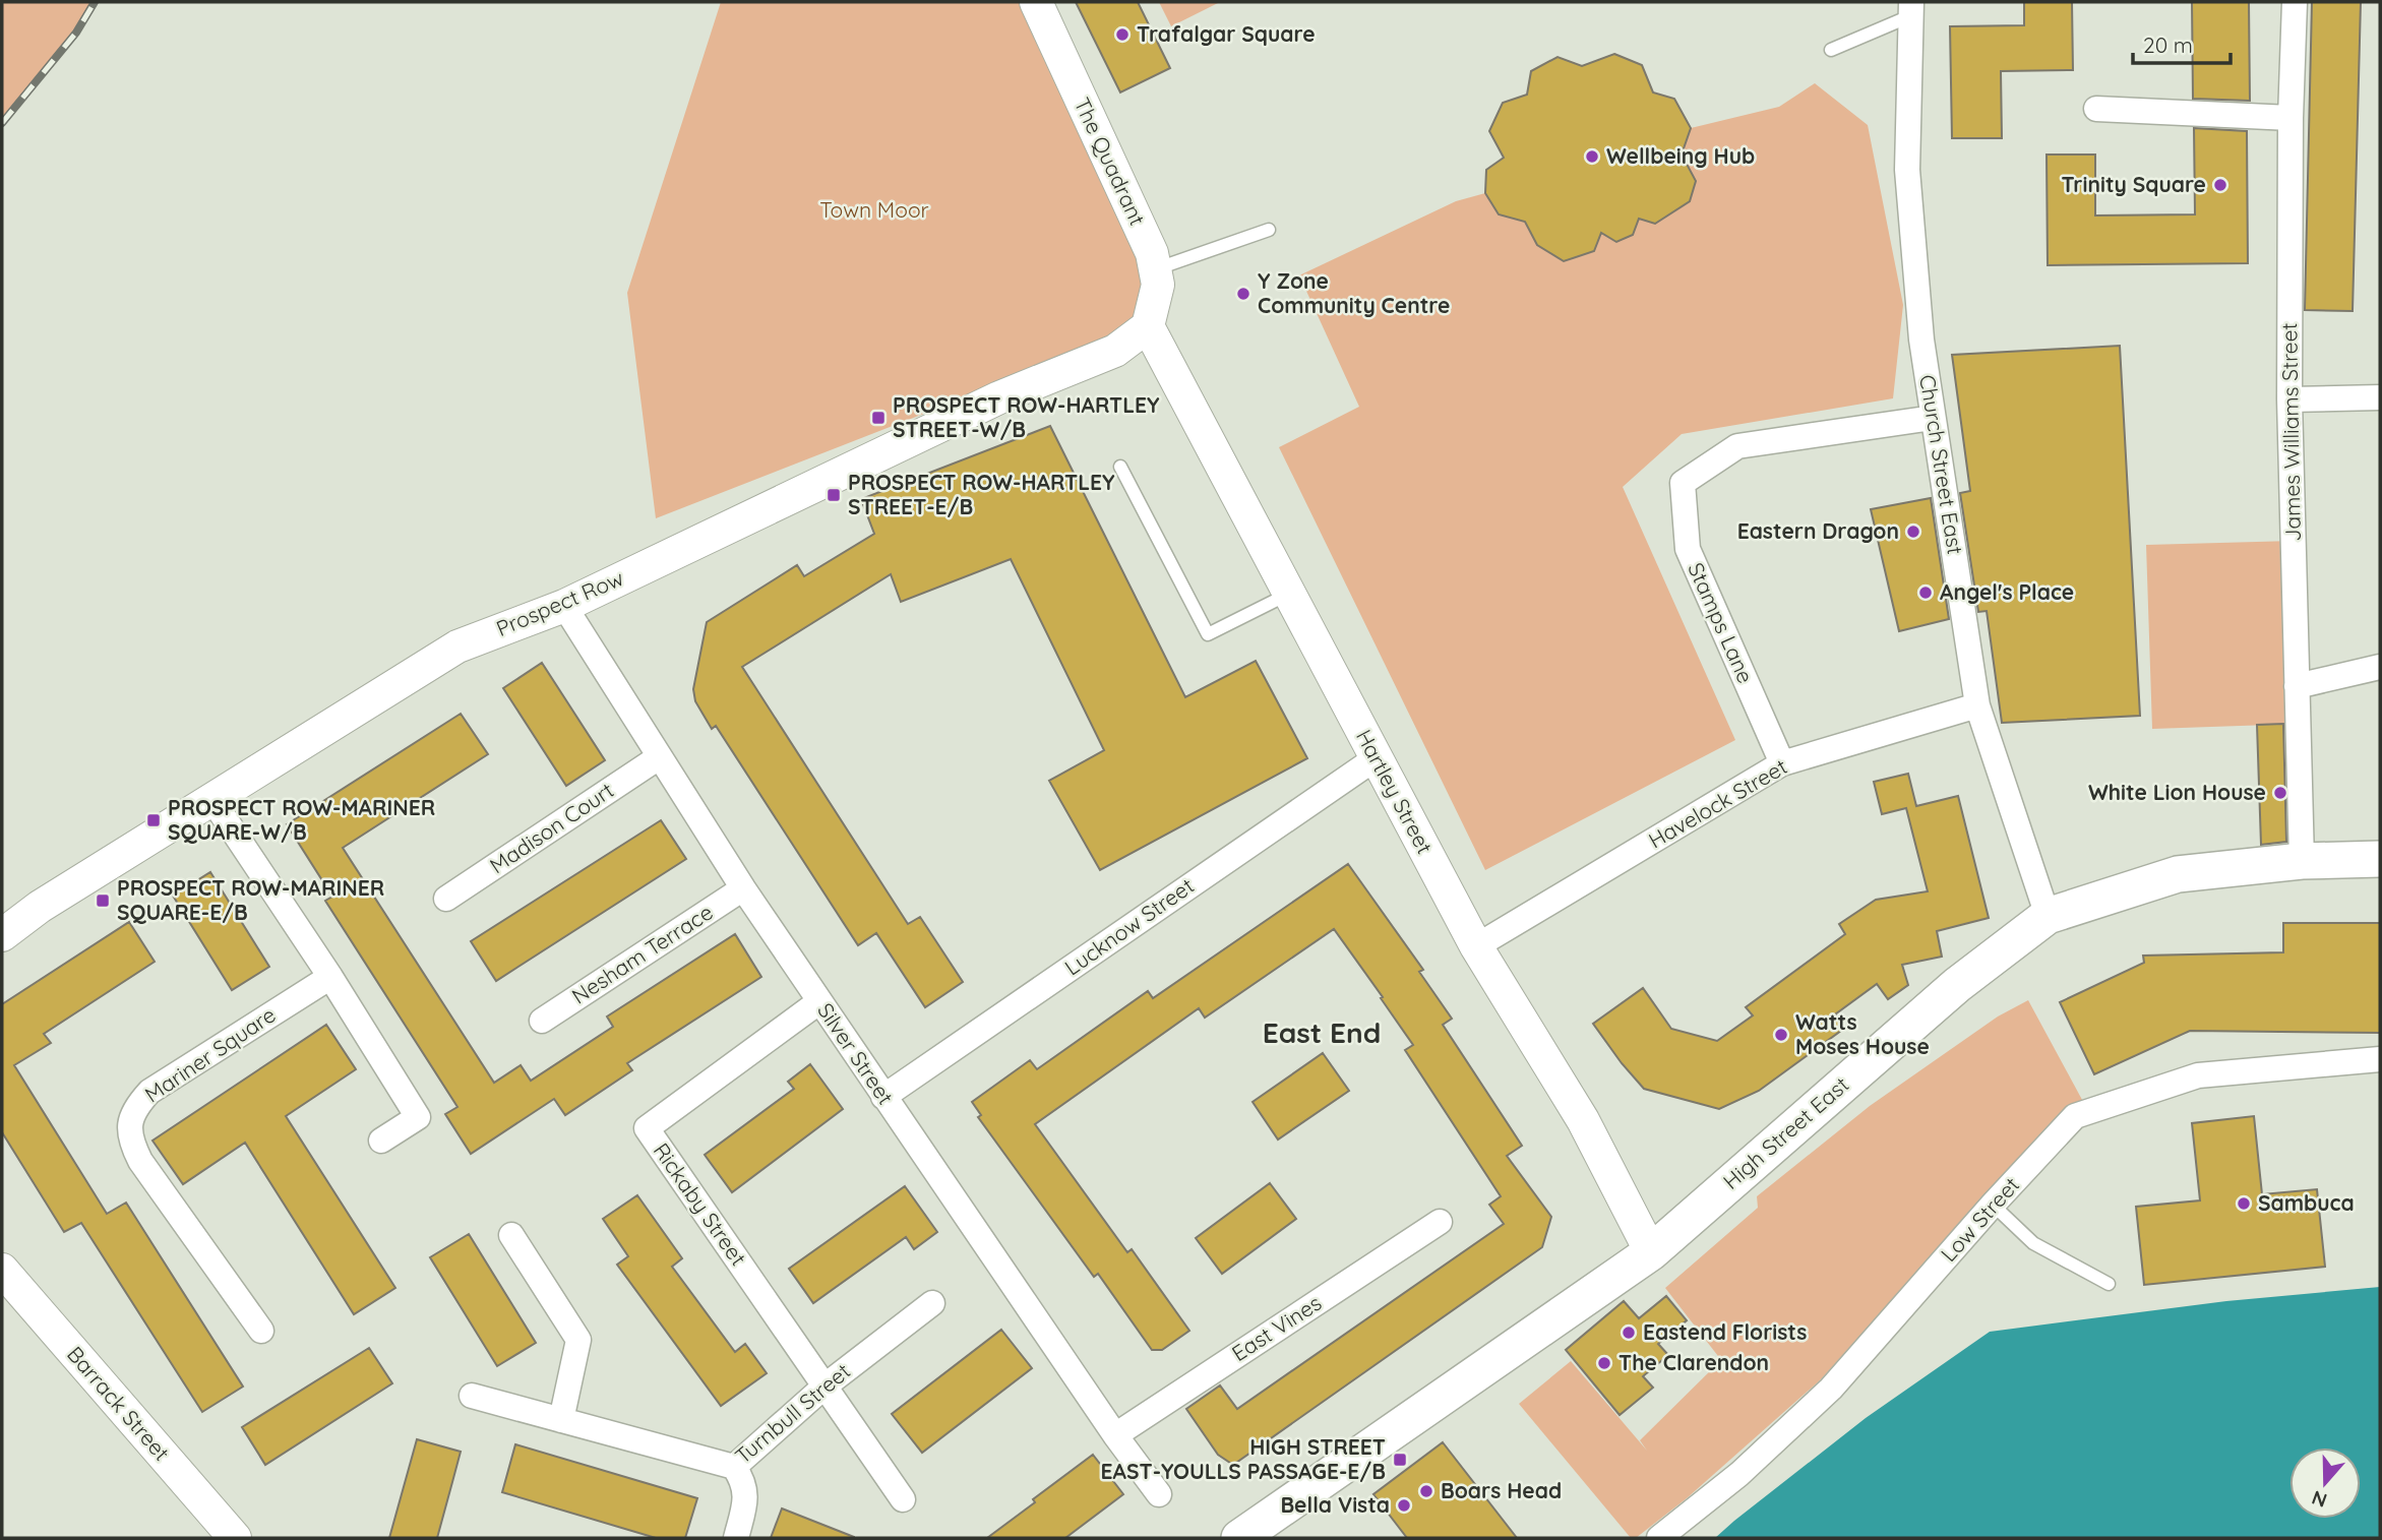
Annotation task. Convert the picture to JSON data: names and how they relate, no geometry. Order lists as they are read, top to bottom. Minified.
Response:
{"streets":{"main road":["High Street East"],"street":["The Quadrant","James Williams Street","Church Street East","Prospect Row","Stamps Lane","Hartley Street","Havelock Street","Madison Court","Lucknow Street","Nesham Terrace","Silver Street","Mariner Square","Rickaby Street","Low Street","East Vines","Barrack Street","Turnbull Street"]},"crossings":[["The Quadrant","Prospect Row"],["The Quadrant","Hartley Street"],["James Williams Street","High Street East"],["Church Street East","Stamps Lane"],["Church Street East","Havelock Street"],["Church Street East","High Street East"],["Prospect Row","Hartley Street"],["Prospect Row","Silver Street"],["Stamps Lane","Havelock Street"],["Hartley Street","Havelock Street"],["Hartley Street","Lucknow Street"],["Hartley Street","High Street East"],["Madison Court","Silver Street"],["Lucknow Street","Silver Street"],["Nesham Terrace","Silver Street"],["Silver Street","Rickaby Street"],["Silver Street","East Vines"],["Rickaby Street","Turnbull Street"]],"districts":["East End"],"parks":["Town Moor"],"places":{"other":["Trafalgar Square","Wellbeing Hub","Trinity Square","Y Zone Community Centre","Eastern Dragon","Angel's Place","White Lion House","Watts Moses House","Sambuca","Eastend Florists","The Clarendon","Boars Head","Bella Vista"],"transit":["PROSPECT ROW-HARTLEY STREET-W/B","PROSPECT ROW-HARTLEY STREET-E/B","PROSPECT ROW-MARINER SQUARE-W/B","PROSPECT ROW-MARINER SQUARE-E/B","HIGH STREET EAST-YOULLS PASSAGE-E/B"]},"scale_bar":"20 m","north":"bottom"}
